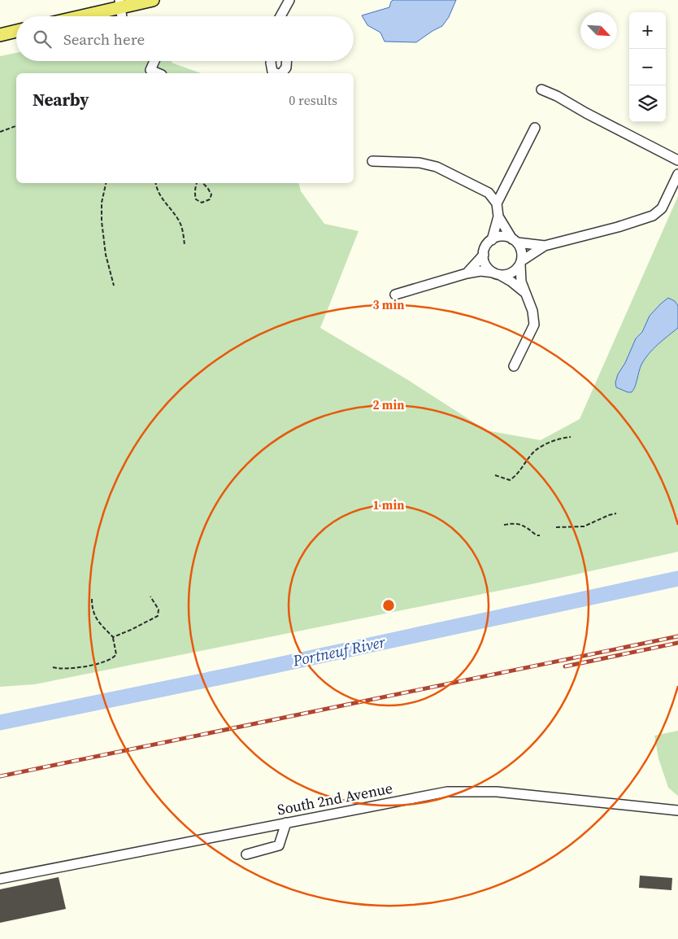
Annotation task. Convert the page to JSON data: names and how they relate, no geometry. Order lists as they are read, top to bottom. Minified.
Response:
{"streets":{"street":["South 2nd Avenue"]},"water":["Portneuf River"],"north":"bottom right","page":{"map_buttons":["+","−"],"search":"Search here","heading":["Nearby","0 results"]},"rings":["3 min","2 min","1 min"]}
